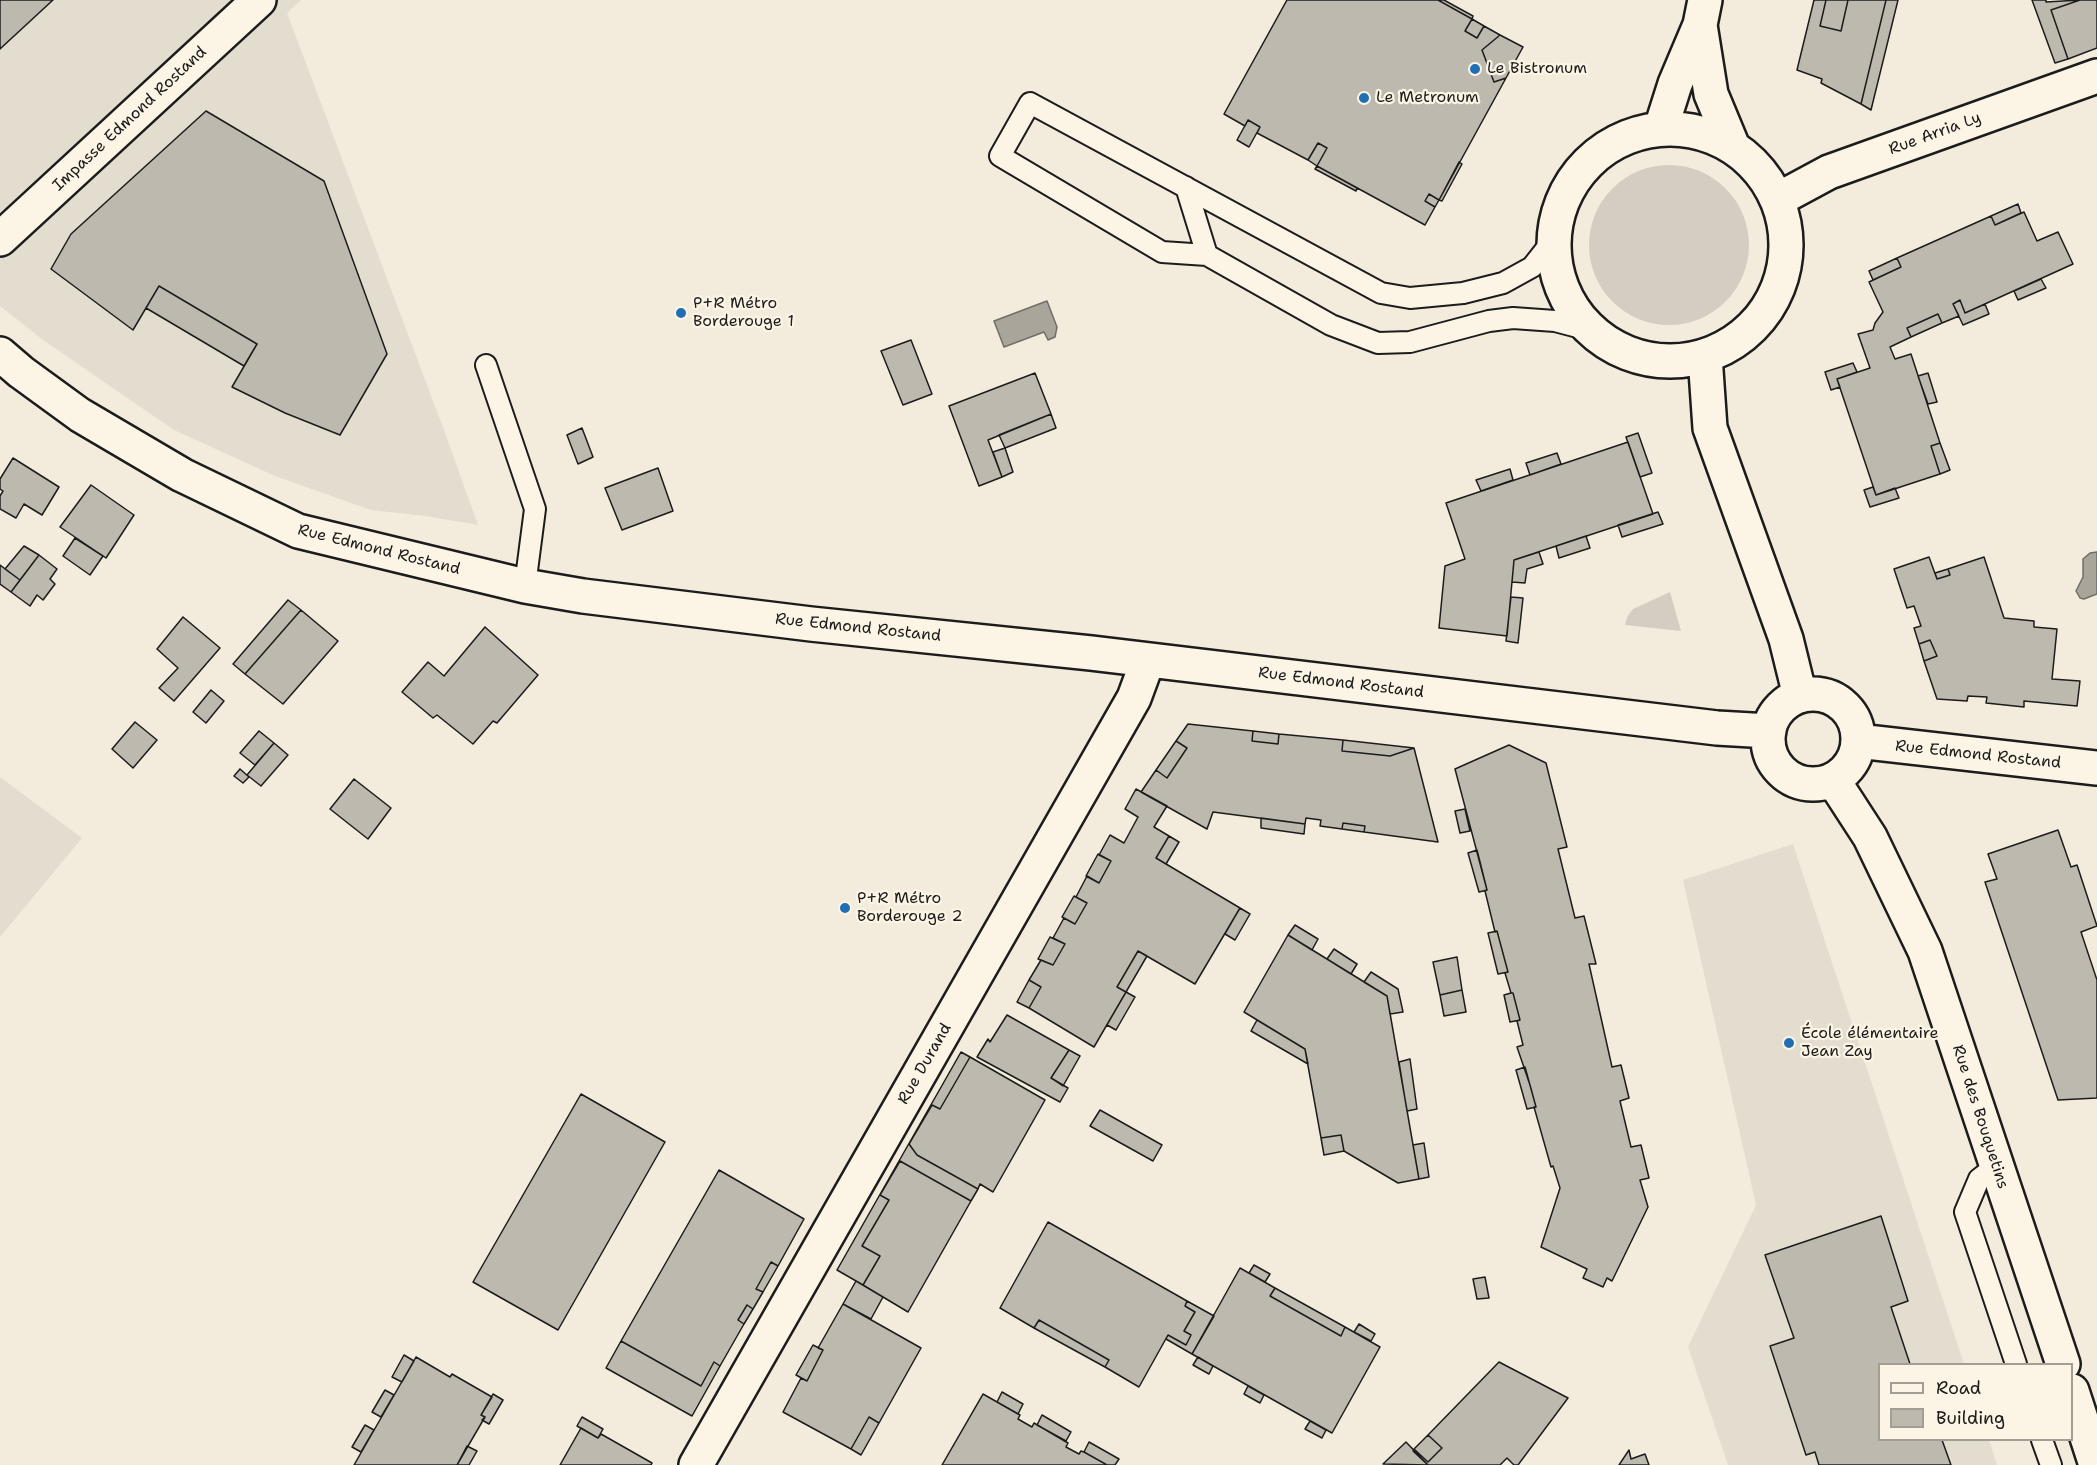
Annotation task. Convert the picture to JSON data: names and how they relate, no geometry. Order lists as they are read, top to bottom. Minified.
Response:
{"streets":{"street":["Impasse Edmond Rostand","Rue Arria Ly","Rue Edmond Rostand","Rue Durand","Rue des Bouquetins"]},"crossings":[["Rue Edmond Rostand","Rue Durand"],["Rue Edmond Rostand","Rue des Bouquetins"]],"places":["Le Bistronum","Le Metronum","P+R Métro Borderouge 1","P+R Métro Borderouge 2","École élémentaire Jean Zay"],"legend":["Road","Building"]}
